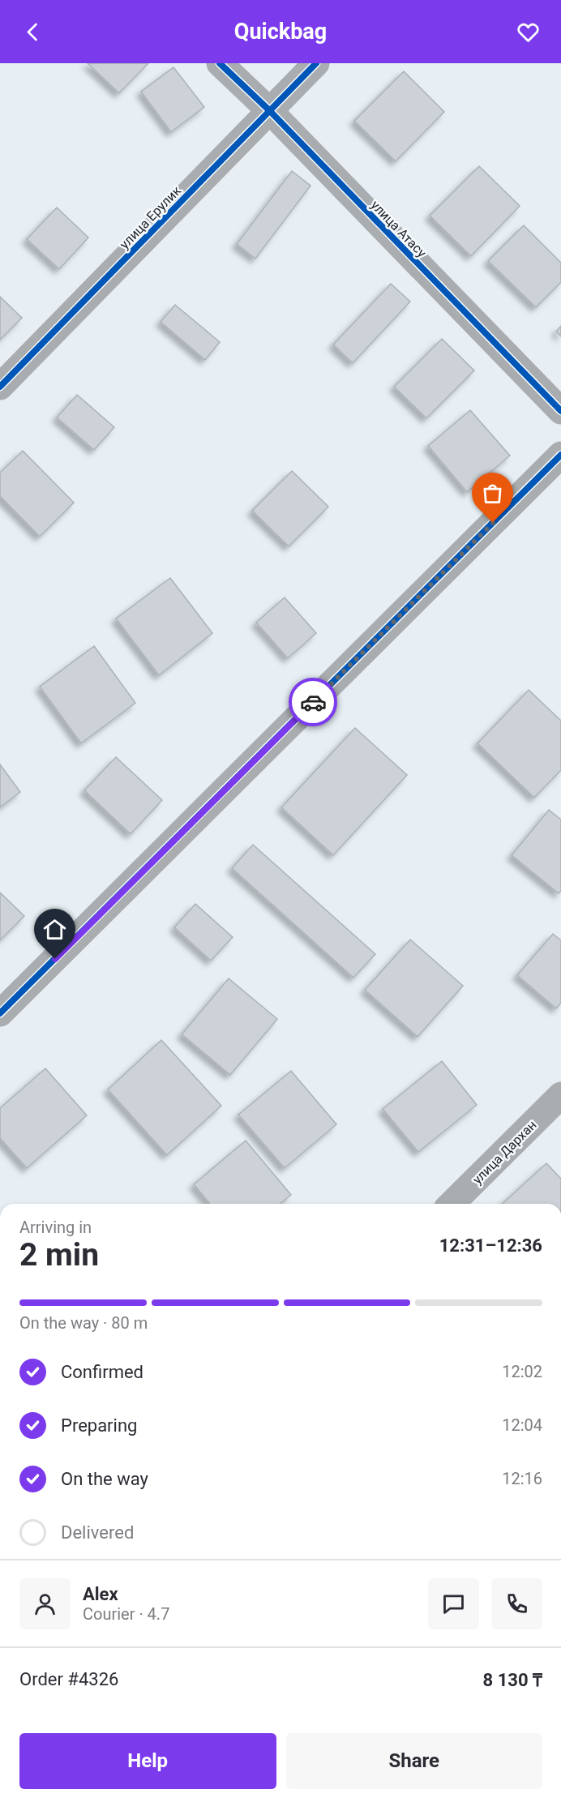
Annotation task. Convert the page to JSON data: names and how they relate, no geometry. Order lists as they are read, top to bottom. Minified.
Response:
{"streets":{"street":["улица Ерулик","улица Атасу","улица Дархан"]},"crossings":[["улица Ерулик","улица Атасу"]],"page":{"header":"Quickbag","heading":["2 min","Arriving in","12:31–12:36"],"panel":["Alex","Courier · 4.7","Order #4326","8 130 ₸"],"bar":"On the way · 80 m","list":[["Confirmed","12:02"],["Preparing","12:04"],["On the way","12:16"],"Delivered"],"buttons":["Help","Share"]}}
